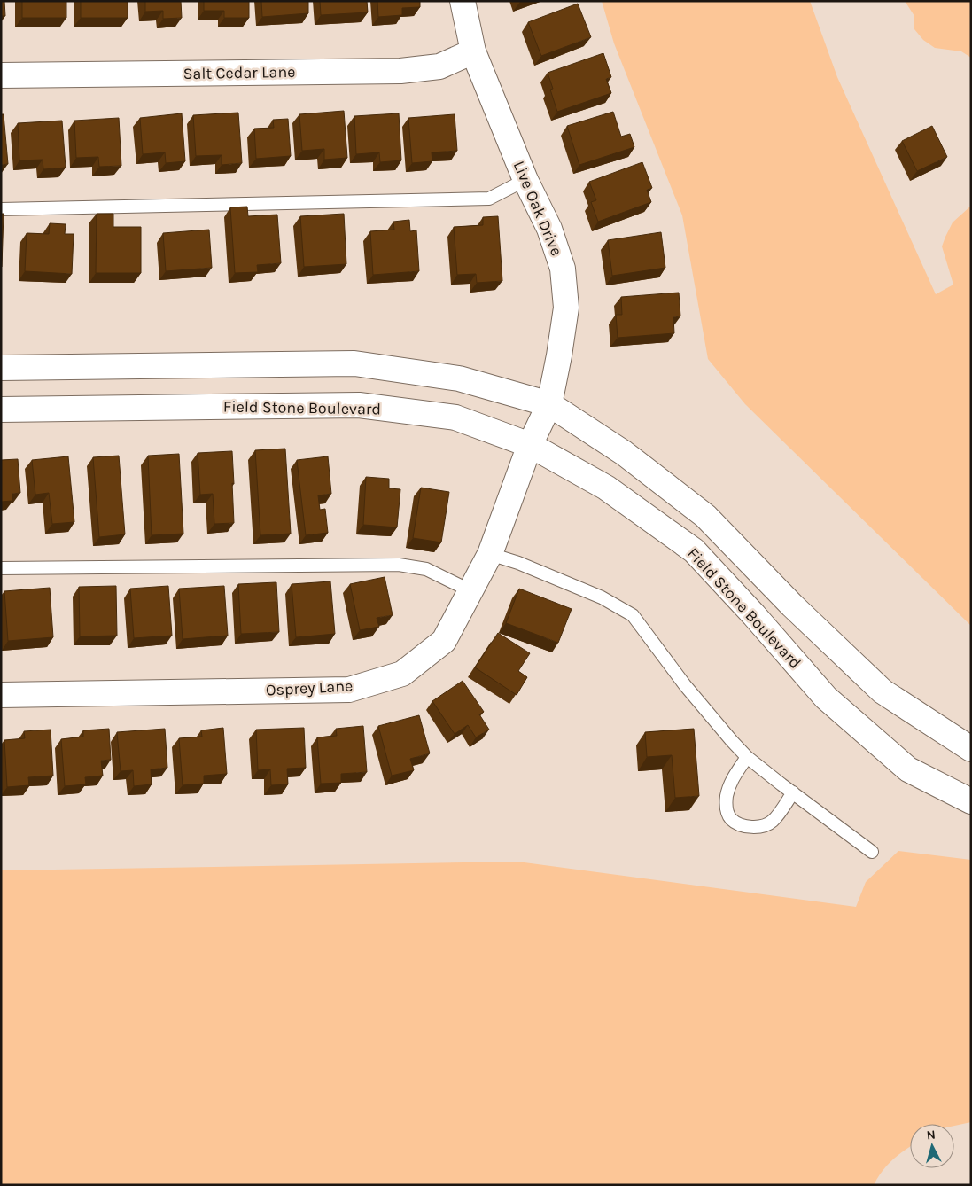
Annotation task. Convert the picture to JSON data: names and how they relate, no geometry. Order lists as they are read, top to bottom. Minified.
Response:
{"streets":{"street":["Salt Cedar Lane","Live Oak Drive","Field Stone Boulevard","Osprey Lane"]},"crossings":[["Salt Cedar Lane","Live Oak Drive"],["Live Oak Drive","Field Stone Boulevard"],["Live Oak Drive","Osprey Lane"],["Field Stone Boulevard","Osprey Lane"]],"north":"top"}
